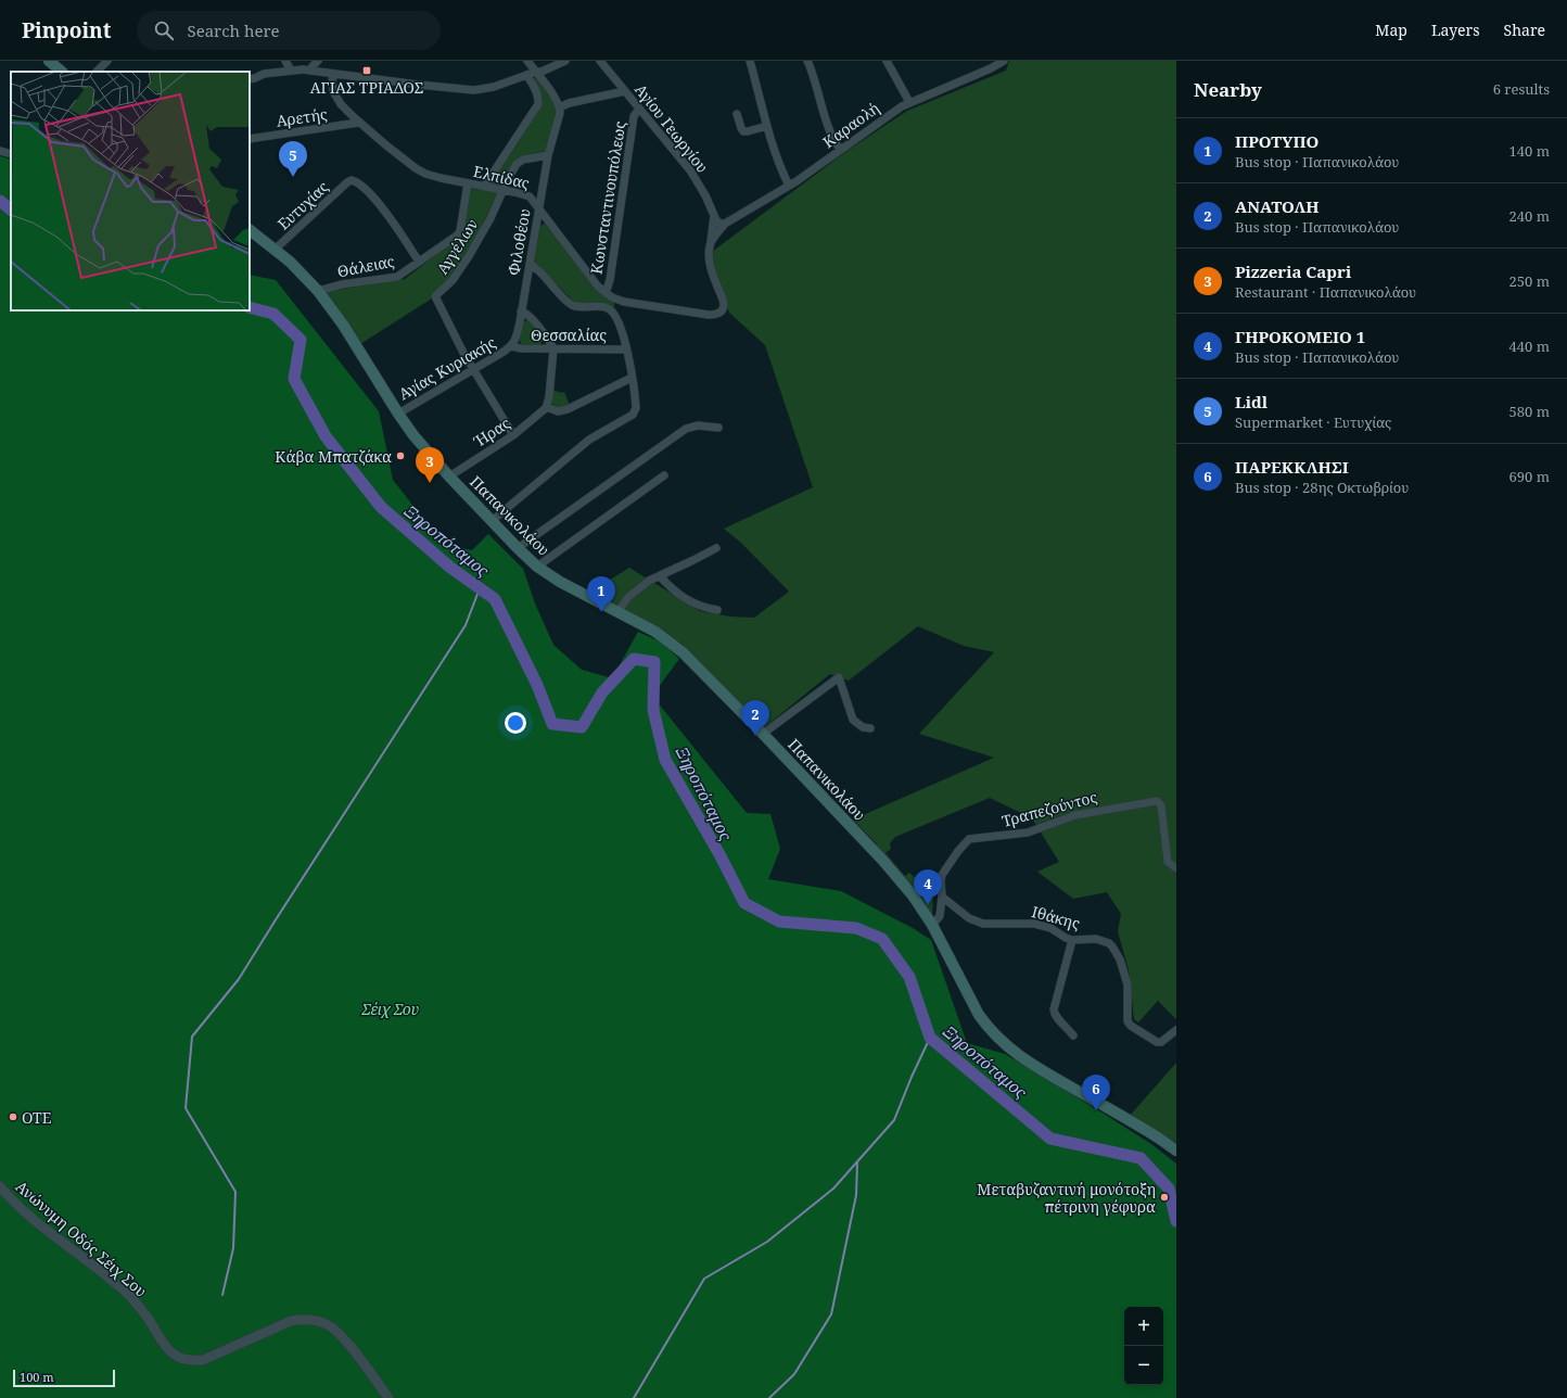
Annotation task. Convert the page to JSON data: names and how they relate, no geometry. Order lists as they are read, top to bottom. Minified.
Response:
{"streets":{"main road":["Παπανικολάου"],"street":["Αρετής","Καραολή","Αγίου Γεωργίου","Ελπίδας","Κωνσταντινουπόλεως","Ευτυχίας","Φιλοθέου","Αγγέλων","Θάλειας","Θεσσαλίας","Αγίας Κυριακής","Ήρας","Τραπεζούντος","Ιθάκης","Ανώνυμη Οδός Σέιχ Σου"]},"crossings":[["Αρετής","Ελπίδας"],["Καραολή","Αγίου Γεωργίου"],["Αγίου Γεωργίου","Ελπίδας"],["Αγίου Γεωργίου","Κωνσταντινουπόλεως"],["Ελπίδας","Κωνσταντινουπόλεως"],["Ελπίδας","Φιλοθέου"],["Ελπίδας","Αγγέλων"],["Ελπίδας","Θάλειας"],["Ευτυχίας","Αγγέλων"],["Ευτυχίας","Παπανικολάου"],["Φιλοθέου","Αγγέλων"],["Φιλοθέου","Θεσσαλίας"],["Φιλοθέου","Αγίας Κυριακής"],["Αγγέλων","Θάλειας"],["Αγγέλων","Αγίας Κυριακής"],["Αγγέλων","Ήρας"],["Θάλειας","Παπανικολάου"],["Θεσσαλίας","Αγίας Κυριακής"],["Αγίας Κυριακής","Παπανικολάου"],["Ήρας","Παπανικολάου"],["Τραπεζούντος","Ιθάκης"]],"water":["Ξηροπόταμος"],"parks":["Σέιχ Σου"],"places":{"transit":["ΑΓΙΑΣ ΤΡΙΑΔΟΣ"],"other":["Κάβα Μπατζάκα","ΟΤΕ","Μεταβυζαντινή μονότοξη πέτρινη γέφυρα"]},"scale_bar":"100 m","page":{"header":"Pinpoint","search":"Search here","nav":["Map","Layers","Share"],"heading":["Nearby","6 results"],"list":[{"mark":"1","name":"ΠΡΟΤΥΠΟ","note":"Bus stop · Παπανικολάου","value":"140 m"},{"mark":"2","name":"ΑΝΑΤΟΛΗ","note":"Bus stop · Παπανικολάου","value":"240 m"},{"mark":"3","name":"Pizzeria Capri","note":"Restaurant · Παπανικολάου","value":"250 m"},{"mark":"4","name":"ΓΗΡΟΚΟΜΕΙΟ 1","note":"Bus stop · Παπανικολάου","value":"440 m"},{"mark":"5","name":"Lidl","note":"Supermarket · Ευτυχίας","value":"580 m"},{"mark":"6","name":"ΠΑΡΕΚΚΛΗΣΙ","note":"Bus stop · 28ης Οκτωβρίου","value":"690 m"}],"pins":["5","3","1","2","4","6"],"map_buttons":["+","−"],"scale":"100 m"}}
